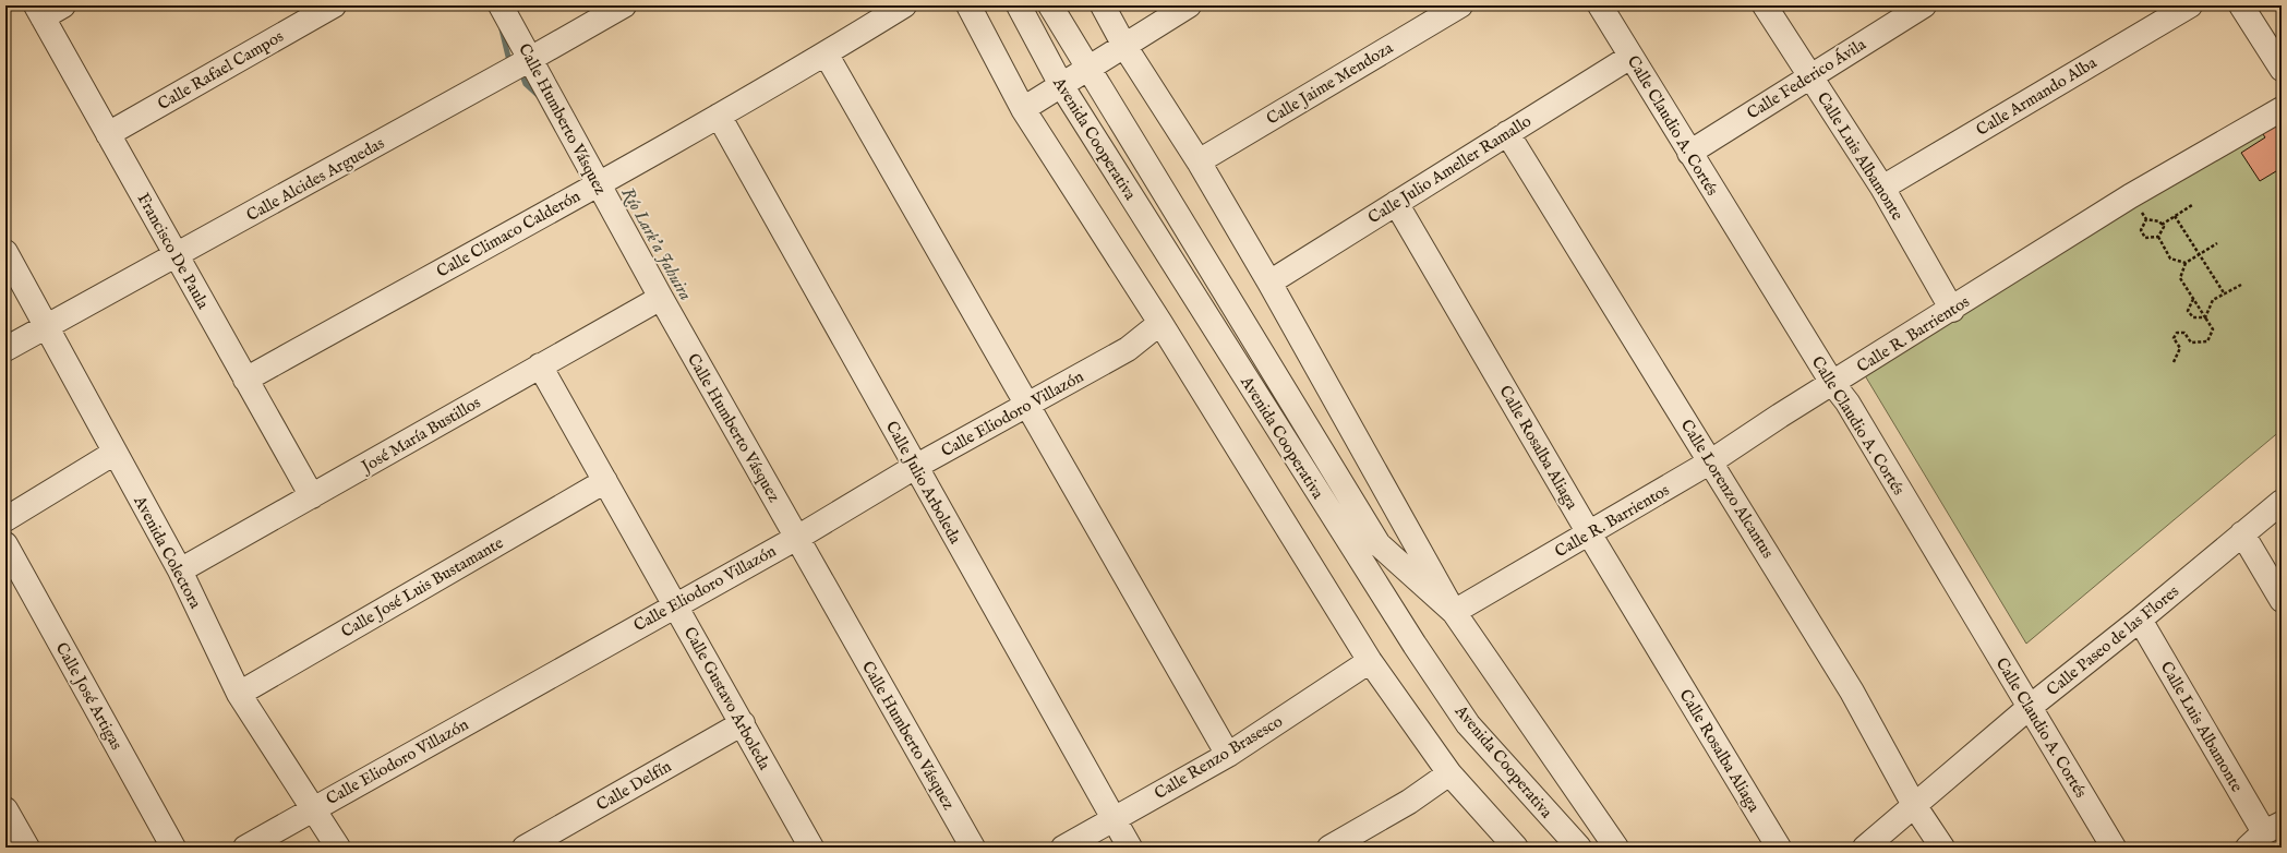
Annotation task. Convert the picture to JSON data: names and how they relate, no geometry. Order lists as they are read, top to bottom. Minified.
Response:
{"streets":{"street":["Calle Rafael Campos","Calle Federico Ávila","Calle Jaime Mendoza","Calle Armando Alba","Calle Humberto Vásquez","Calle Claudio A. Cortés","Avenida Cooperativa","Calle Luis Albamonte","Calle Julio Ameller Ramallo","Calle Alcides Arguedas","Calle Climaco Calderón","Francisco De Paula","Calle R. Barrientos","Calle Eliodoro Villazón","José María Bustillos","Calle Rosalba Aliaga","Calle Julio Arboleda","Calle Lorenzo Alcantus","Avenida Colectora","Calle José Luis Bustamante","Calle Paseo de las Flores","Calle José Artigas","Calle Gustavo Arboleda","Calle Renzo Brasesco","Calle Delfín"]},"crossings":[["Calle Rafael Campos","Francisco De Paula"],["Calle Federico Ávila","Calle Claudio A. Cortés"],["Calle Federico Ávila","Calle Luis Albamonte"],["Calle Armando Alba","Calle Luis Albamonte"],["Calle Humberto Vásquez","Calle Alcides Arguedas"],["Calle Humberto Vásquez","Calle Climaco Calderón"],["Calle Humberto Vásquez","Calle Eliodoro Villazón"],["Calle Humberto Vásquez","José María Bustillos"],["Calle Claudio A. Cortés","Calle Julio Ameller Ramallo"],["Calle Claudio A. Cortés","Calle R. Barrientos"],["Calle Claudio A. Cortés","Calle Paseo de las Flores"],["Calle Luis Albamonte","Calle R. Barrientos"],["Calle Luis Albamonte","Calle Paseo de las Flores"],["Calle Julio Ameller Ramallo","Calle Rosalba Aliaga"],["Calle Julio Ameller Ramallo","Calle Lorenzo Alcantus"],["Calle Alcides Arguedas","Francisco De Paula"],["Calle Alcides Arguedas","Avenida Colectora"],["Calle Climaco Calderón","Francisco De Paula"],["Calle Climaco Calderón","Calle Julio Arboleda"],["Francisco De Paula","José María Bustillos"],["Calle R. Barrientos","Calle Rosalba Aliaga"],["Calle R. Barrientos","Calle Lorenzo Alcantus"],["Calle Eliodoro Villazón","Calle Julio Arboleda"],["Calle Eliodoro Villazón","Avenida Colectora"],["Calle Eliodoro Villazón","Calle Gustavo Arboleda"],["José María Bustillos","Avenida Colectora"],["José María Bustillos","Calle Gustavo Arboleda"],["Calle Julio Arboleda","Calle Renzo Brasesco"],["Calle Lorenzo Alcantus","Calle Paseo de las Flores"],["Avenida Colectora","Calle José Luis Bustamante"],["Calle José Luis Bustamante","Calle Gustavo Arboleda"],["Calle Gustavo Arboleda","Calle Delfín"]],"water":["Río Lark’a Jahuira"]}
